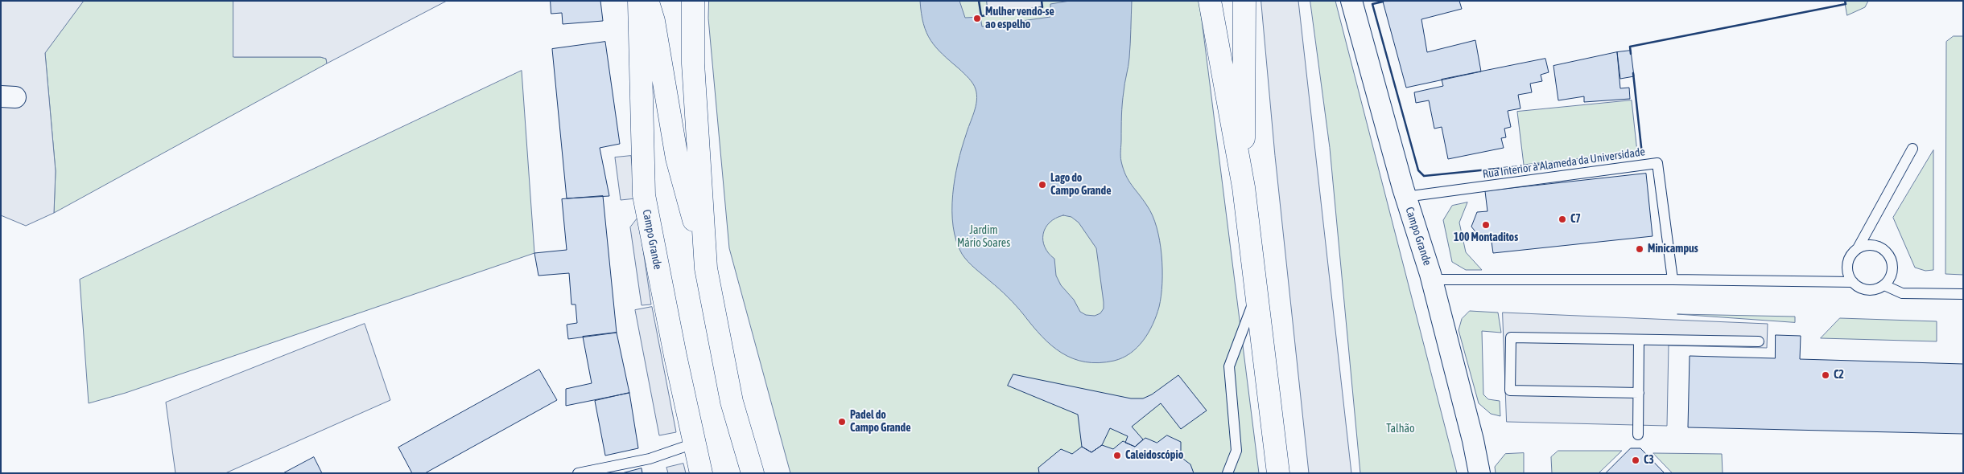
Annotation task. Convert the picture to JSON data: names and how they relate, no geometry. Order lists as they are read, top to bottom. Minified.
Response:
{"streets":{"main road":["Campo Grande"],"lane":["Rua Interior à Alameda da Universidade"]},"crossings":[["Rua Interior à Alameda da Universidade","Campo Grande"]],"parks":["Jardim Mário Soares","Talhão"],"places":["Mulher vendo-se ao espelho","Lago do Campo Grande","C7","100 Montaditos","Minicampus","C2","Padel do Campo Grande","Caleidoscópio","C3"]}
